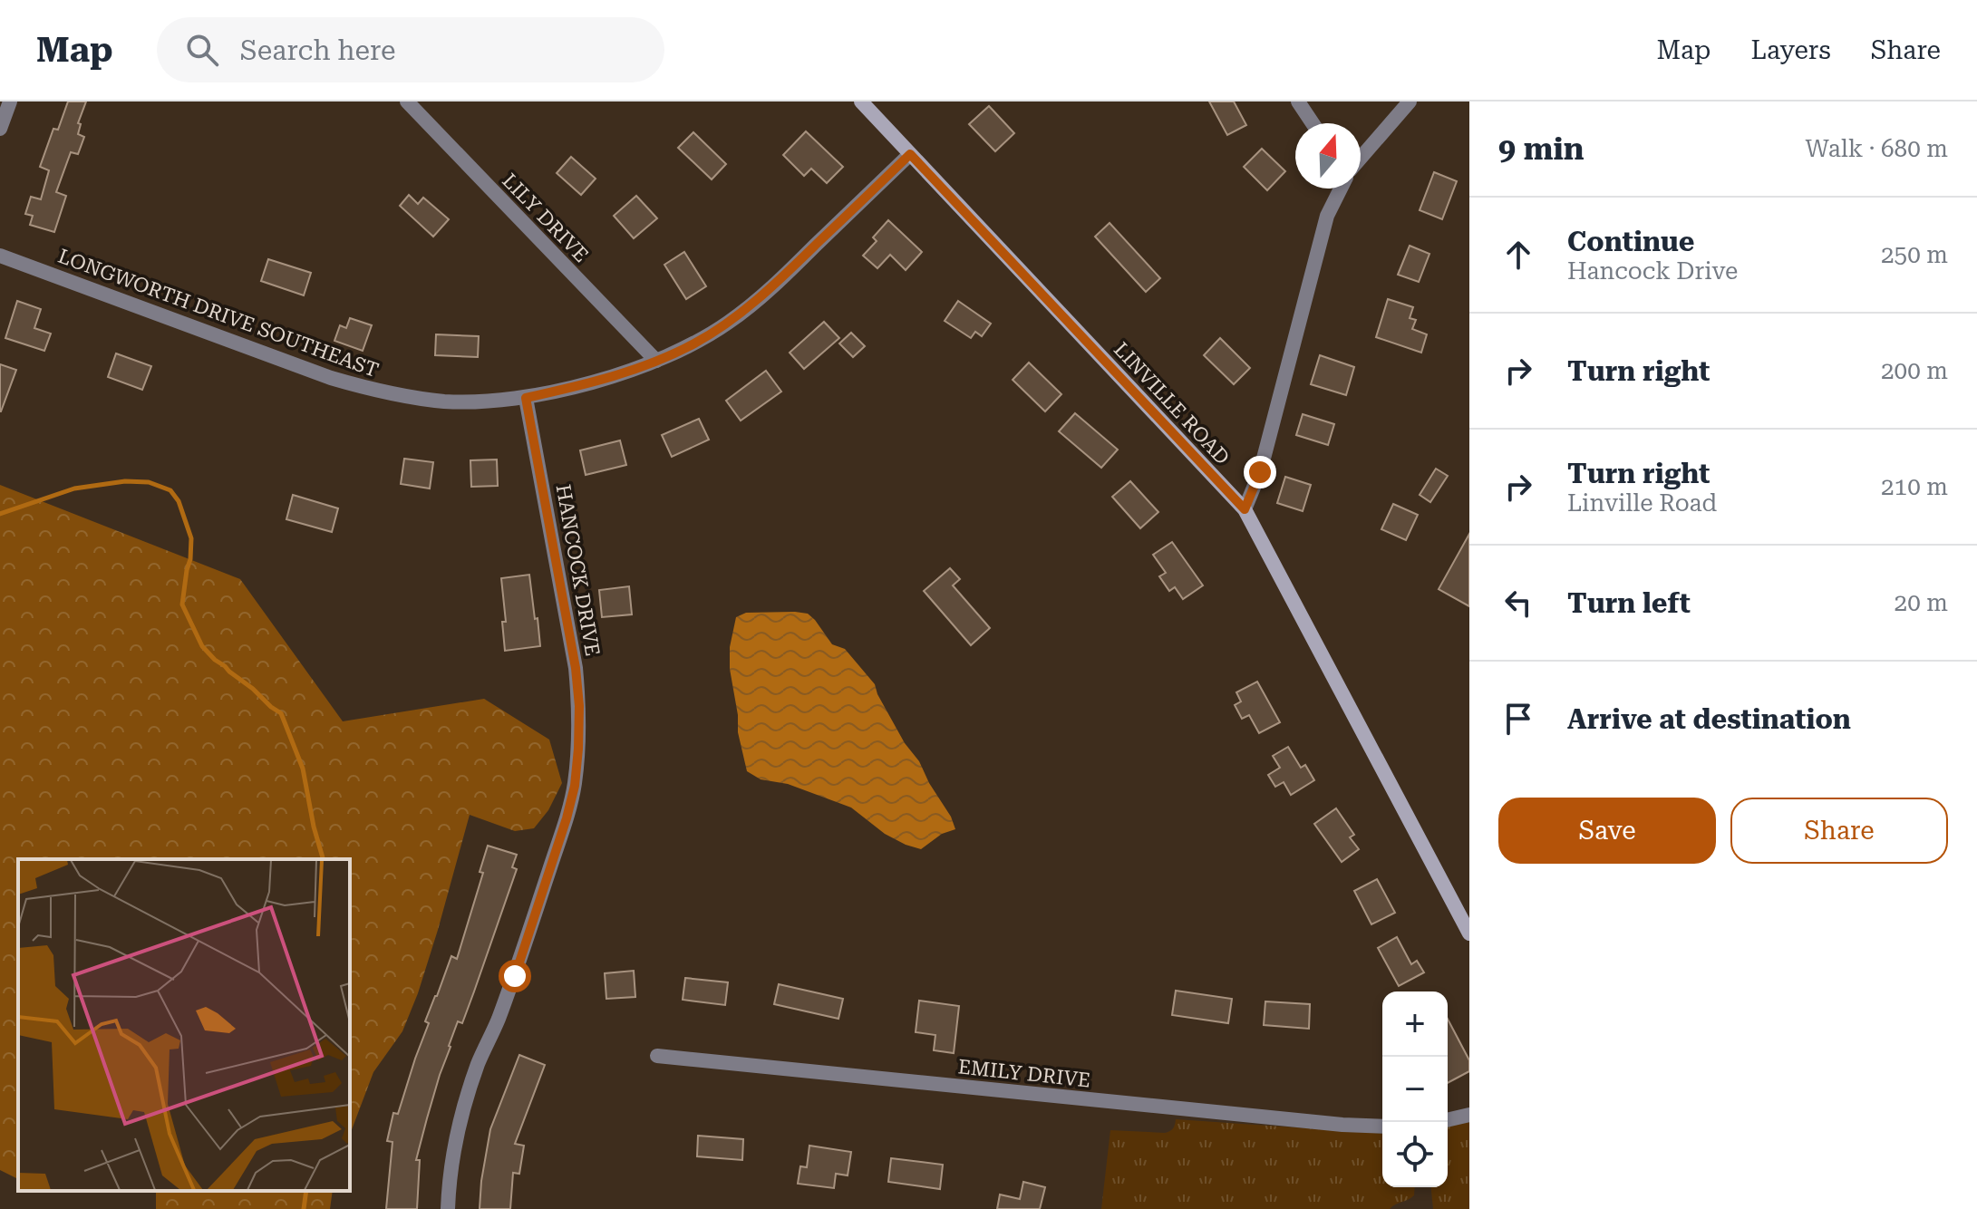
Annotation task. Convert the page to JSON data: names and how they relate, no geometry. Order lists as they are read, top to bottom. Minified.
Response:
{"streets":{"main road":["LINVILLE ROAD"],"street":["LILY DRIVE","LONGWORTH DRIVE SOUTHEAST","HANCOCK DRIVE","EMILY DRIVE"]},"crossings":[["LILY DRIVE","LONGWORTH DRIVE SOUTHEAST"],["LONGWORTH DRIVE SOUTHEAST","LINVILLE ROAD"],["LONGWORTH DRIVE SOUTHEAST","HANCOCK DRIVE"]],"north":"top","page":{"header":"Map","search":"Search here","nav":["Map","Layers","Share"],"heading":["9 min","Walk · 680 m"],"list":[["Continue","Hancock Drive","250 m"],["Turn right","200 m"],["Turn right","Linville Road","210 m"],["Turn left","20 m"],"Arrive at destination"],"buttons":["Save","Share"],"map_buttons":["+","−"]}}
